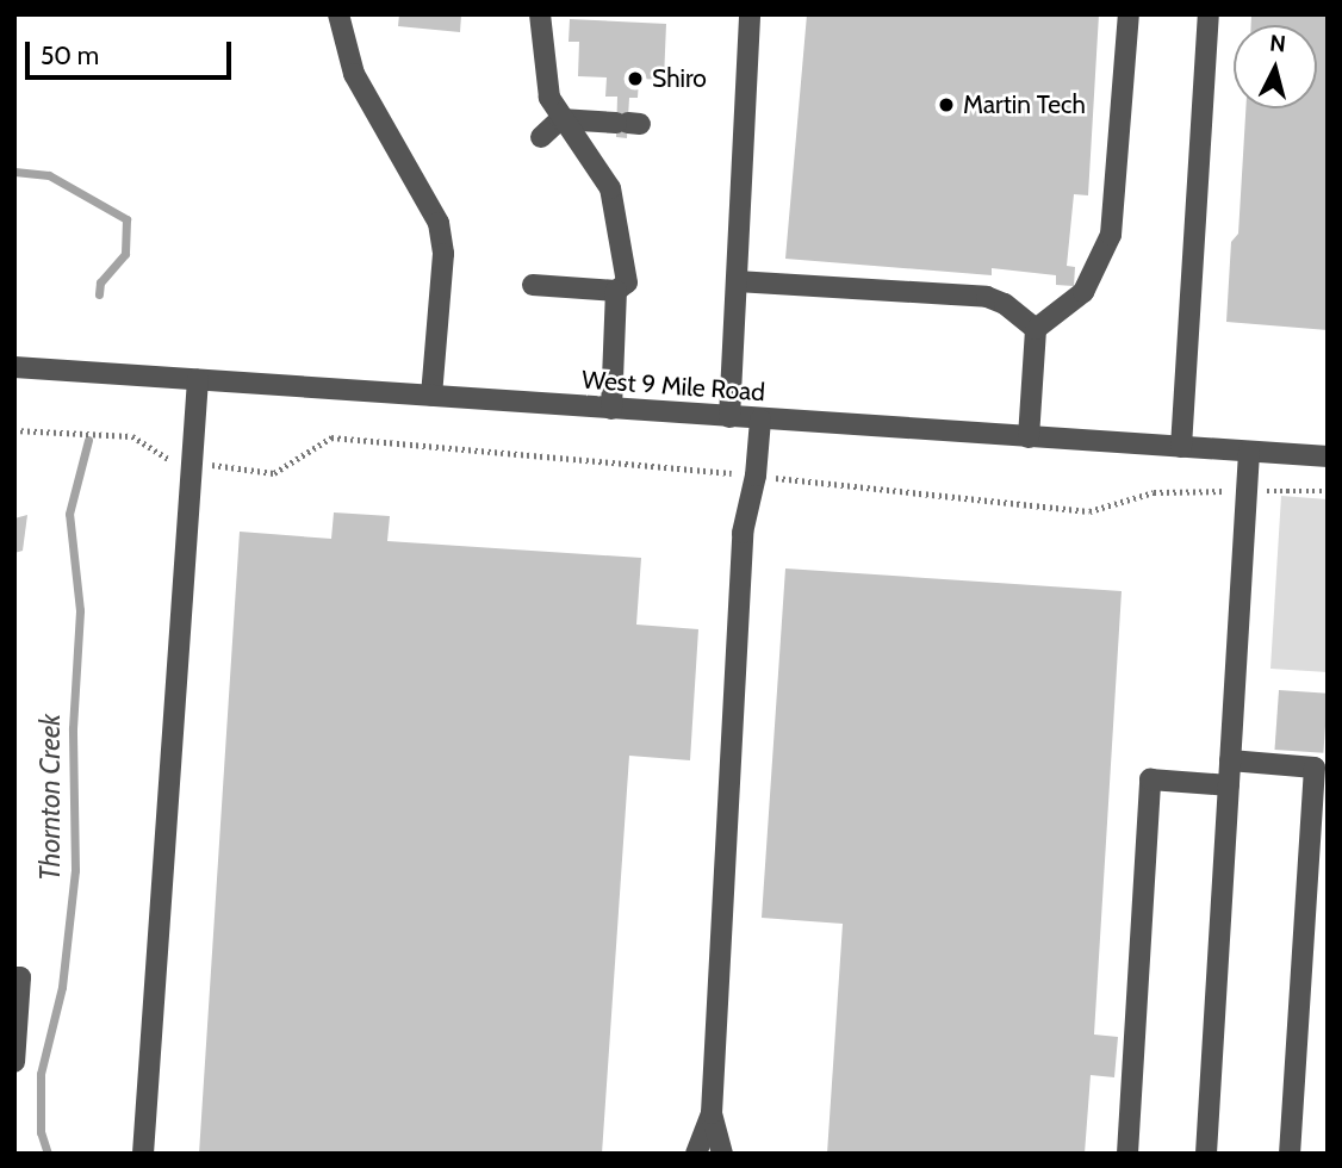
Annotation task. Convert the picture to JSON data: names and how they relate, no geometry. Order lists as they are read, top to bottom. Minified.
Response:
{"streets":{"street":["West 9 Mile Road"]},"water":["Thornton Creek"],"places":["Shiro","Martin Tech"],"scale_bar":"50 m","north":"top"}
